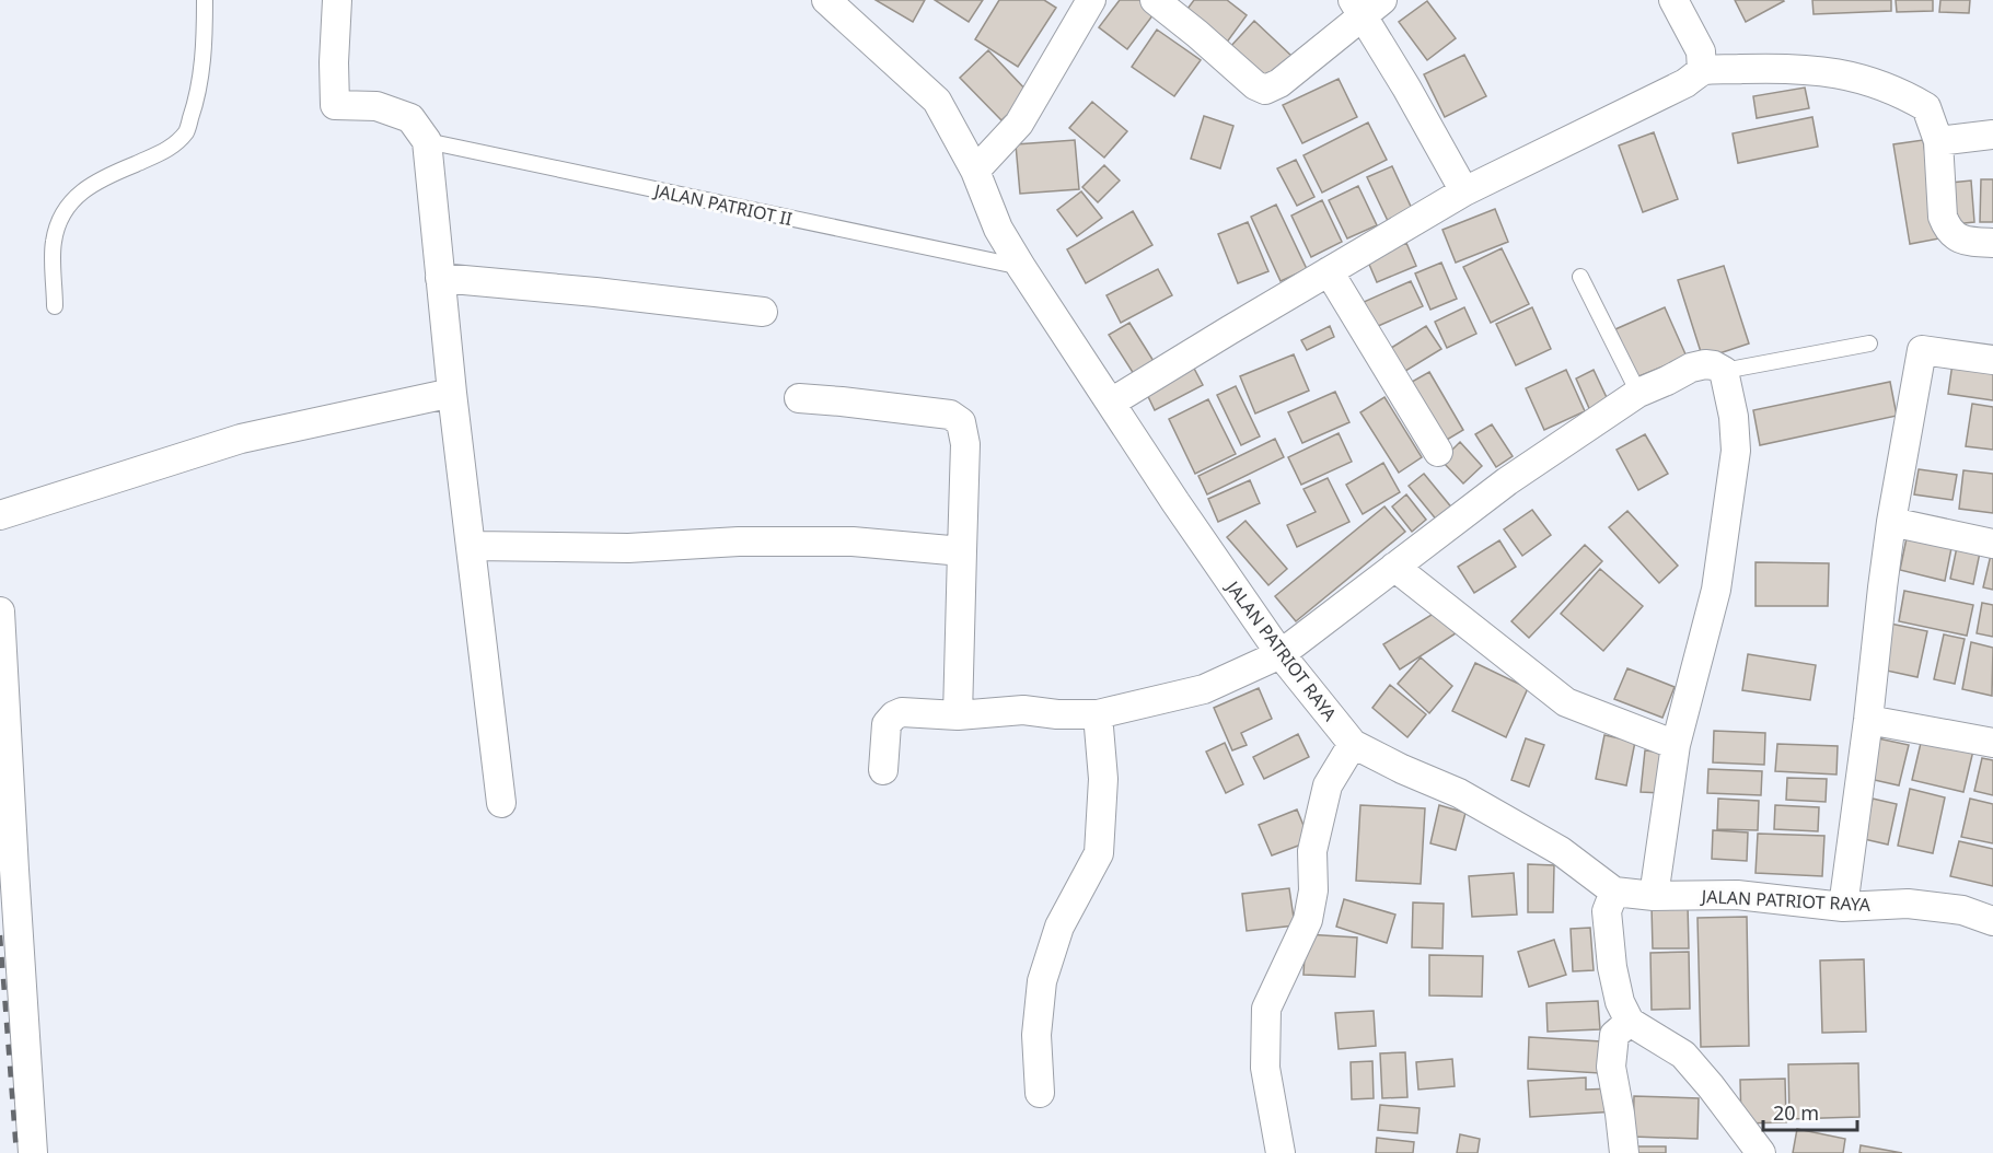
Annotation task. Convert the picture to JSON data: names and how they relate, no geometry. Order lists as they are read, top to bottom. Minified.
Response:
{"streets":{"street":["JALAN PATRIOT RAYA"],"lane":["JALAN PATRIOT II"]},"crossings":[["JALAN PATRIOT II","JALAN PATRIOT RAYA"]],"scale_bar":"20 m"}
